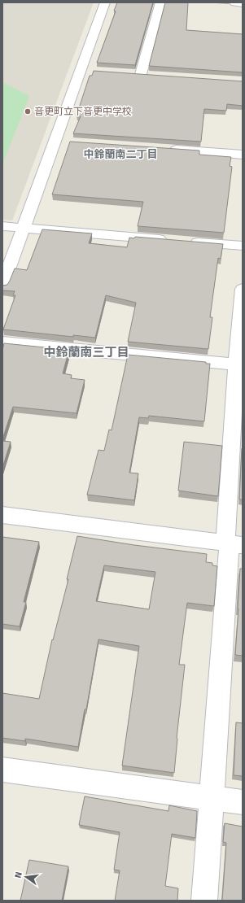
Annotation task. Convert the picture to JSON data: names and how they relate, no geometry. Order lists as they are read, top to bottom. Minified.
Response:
{"districts":["中鈴蘭南二丁目","中鈴蘭南三丁目"],"places":["音更町立下音更中学校"],"north":"left"}
